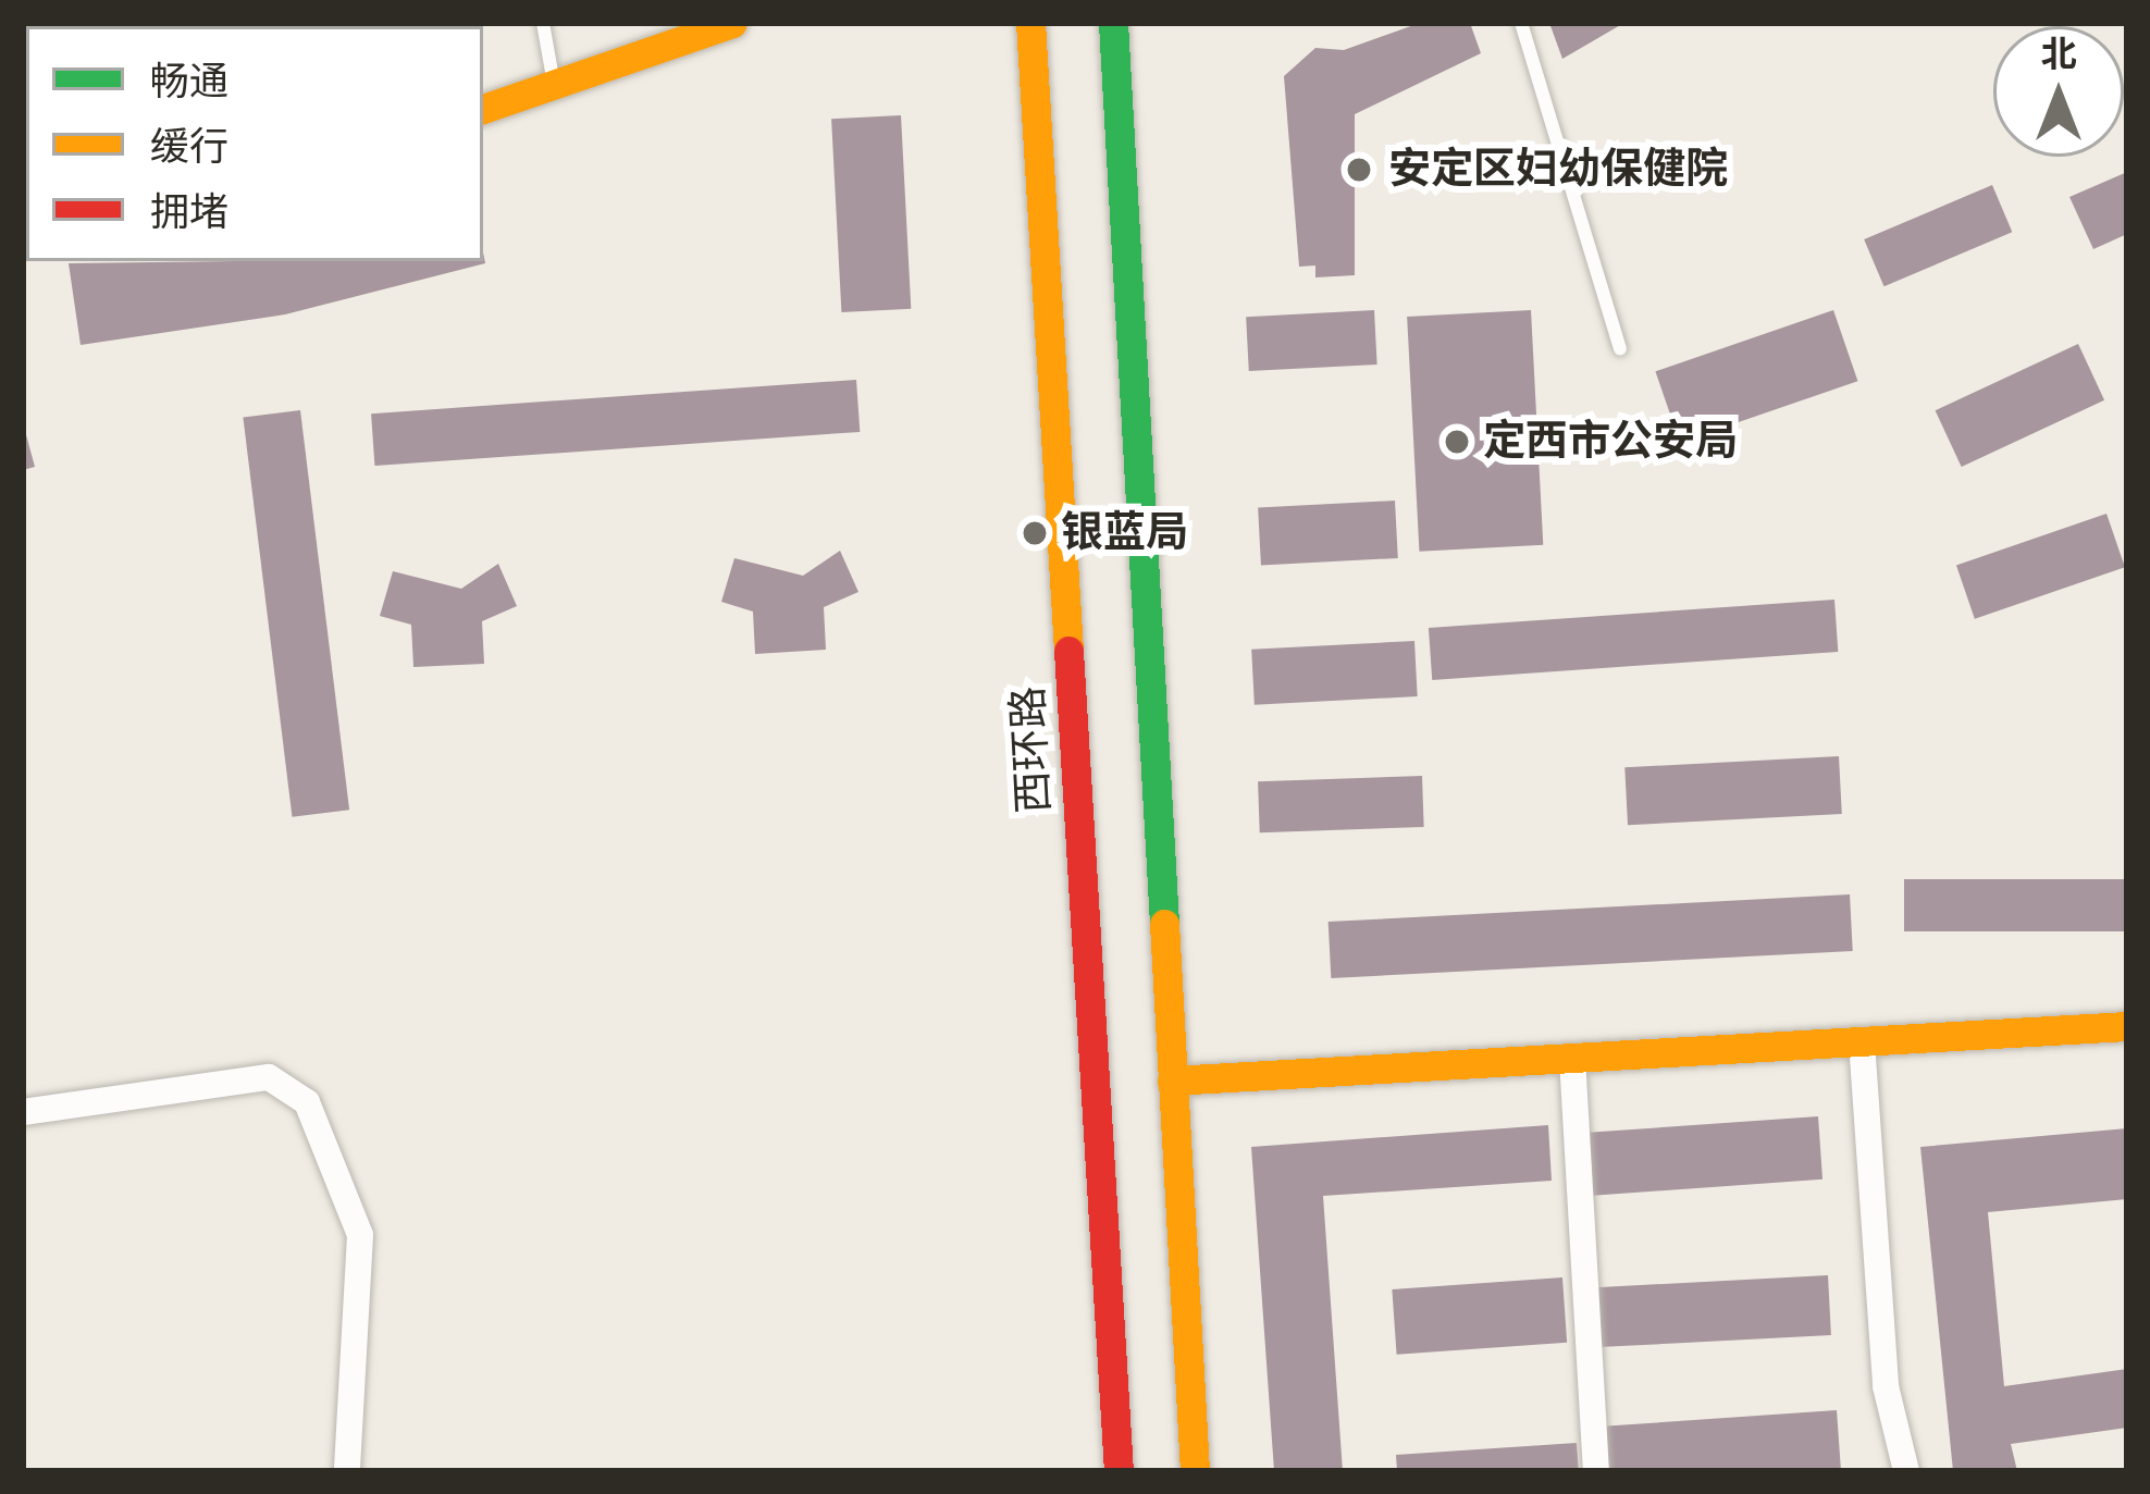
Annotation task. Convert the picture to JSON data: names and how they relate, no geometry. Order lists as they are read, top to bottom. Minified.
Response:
{"streets":{"main road":["西环路"]},"places":["安定区妇幼保健院","定西市公安局","银蓝局"],"legend":["畅通","缓行","拥堵"],"north":"top"}
